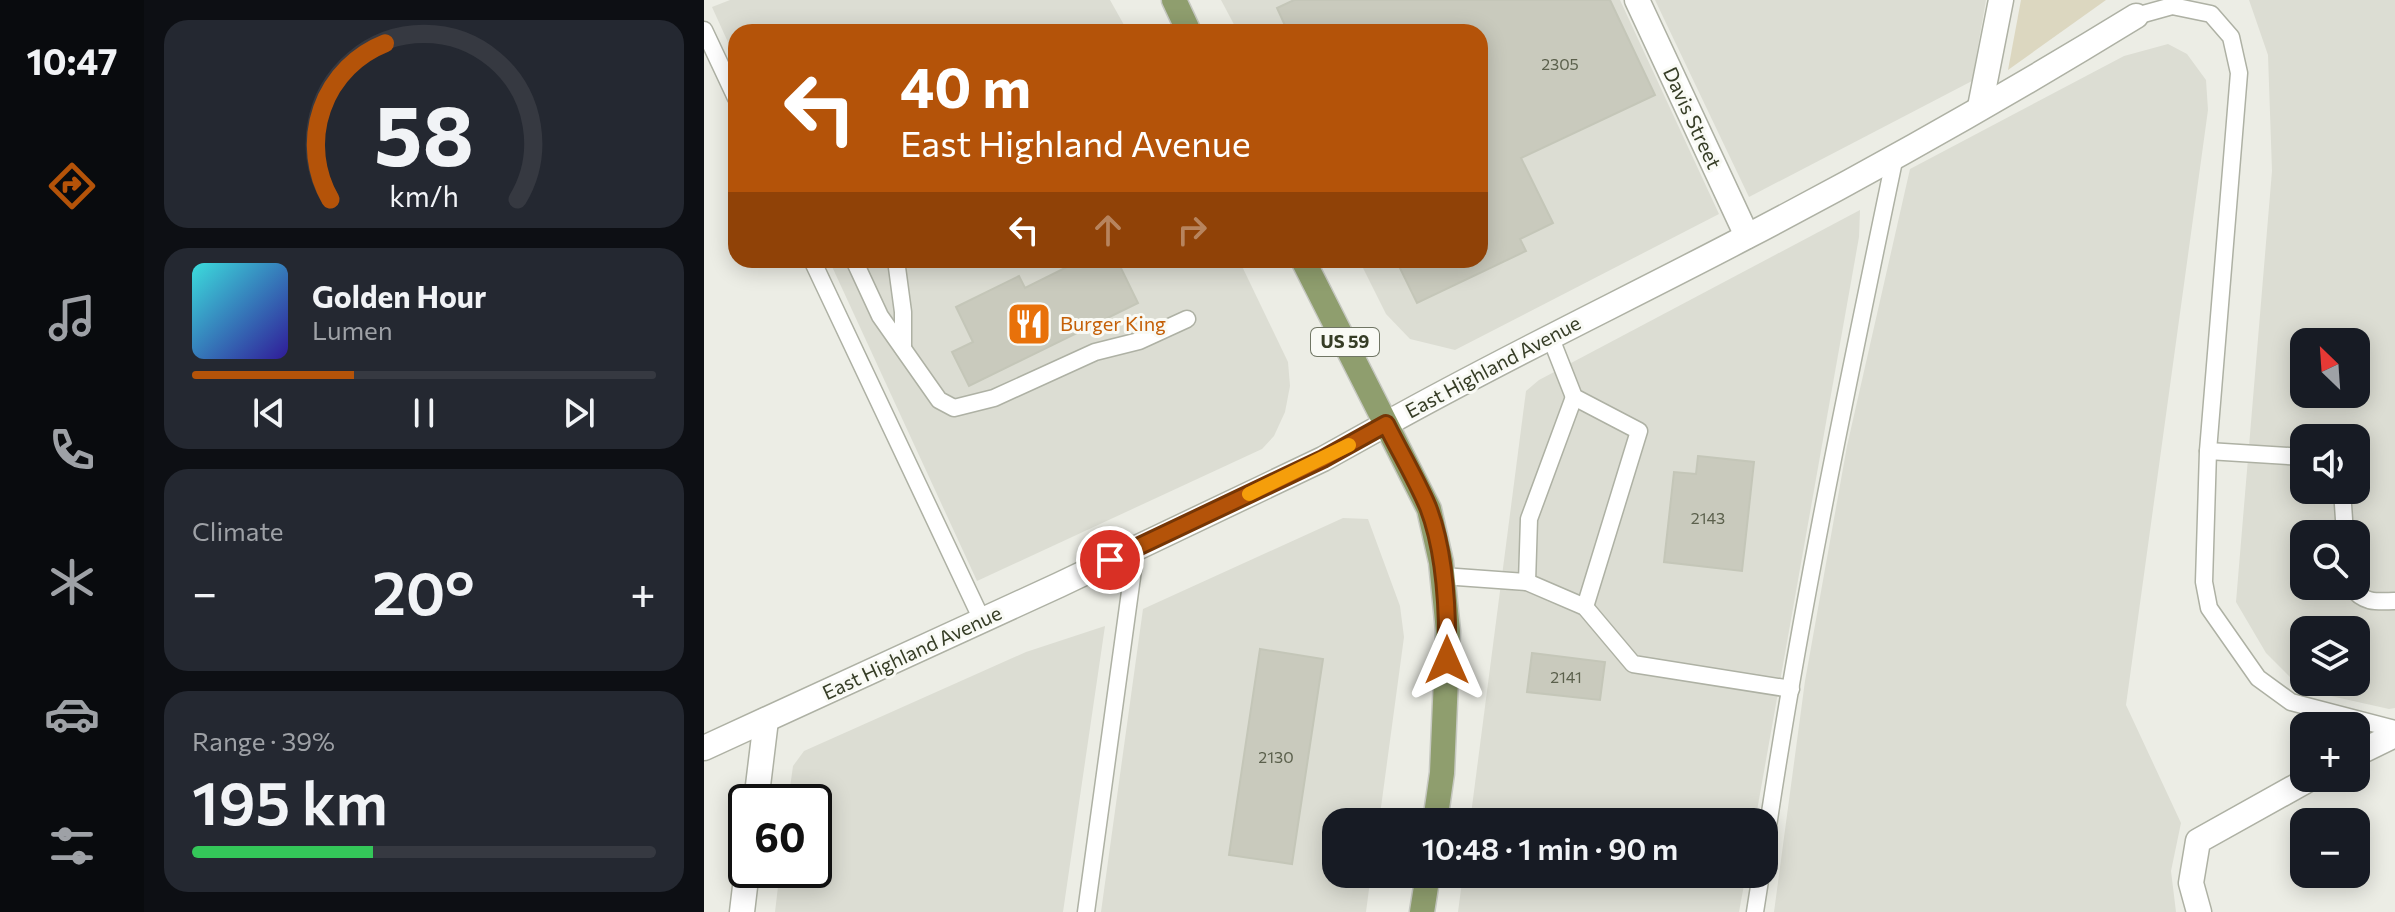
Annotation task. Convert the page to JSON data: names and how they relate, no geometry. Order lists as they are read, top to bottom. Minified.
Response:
{"streets":{"main road":["US 59"],"street":["Davis Street","East Highland Avenue"]},"crossings":[["Davis Street","East Highland Avenue"],["US 59","East Highland Avenue"]],"places":{"restaurant":["Burger King"]},"house_numbers":["2305","2143","2141","2130"],"north":"top left","page":{"tabs":"10:47","turn":["40 m","East Highland Avenue"],"song":["Golden Hour","Lumen"],"map_buttons":["+","−"],"tile":["Climate",["Range · 39%","195 km"]],"heat":["−","20°","+"],"limit":"60","trip":"10:48 · 1 min · 90 m","gauge":["58","km/h"]}}
